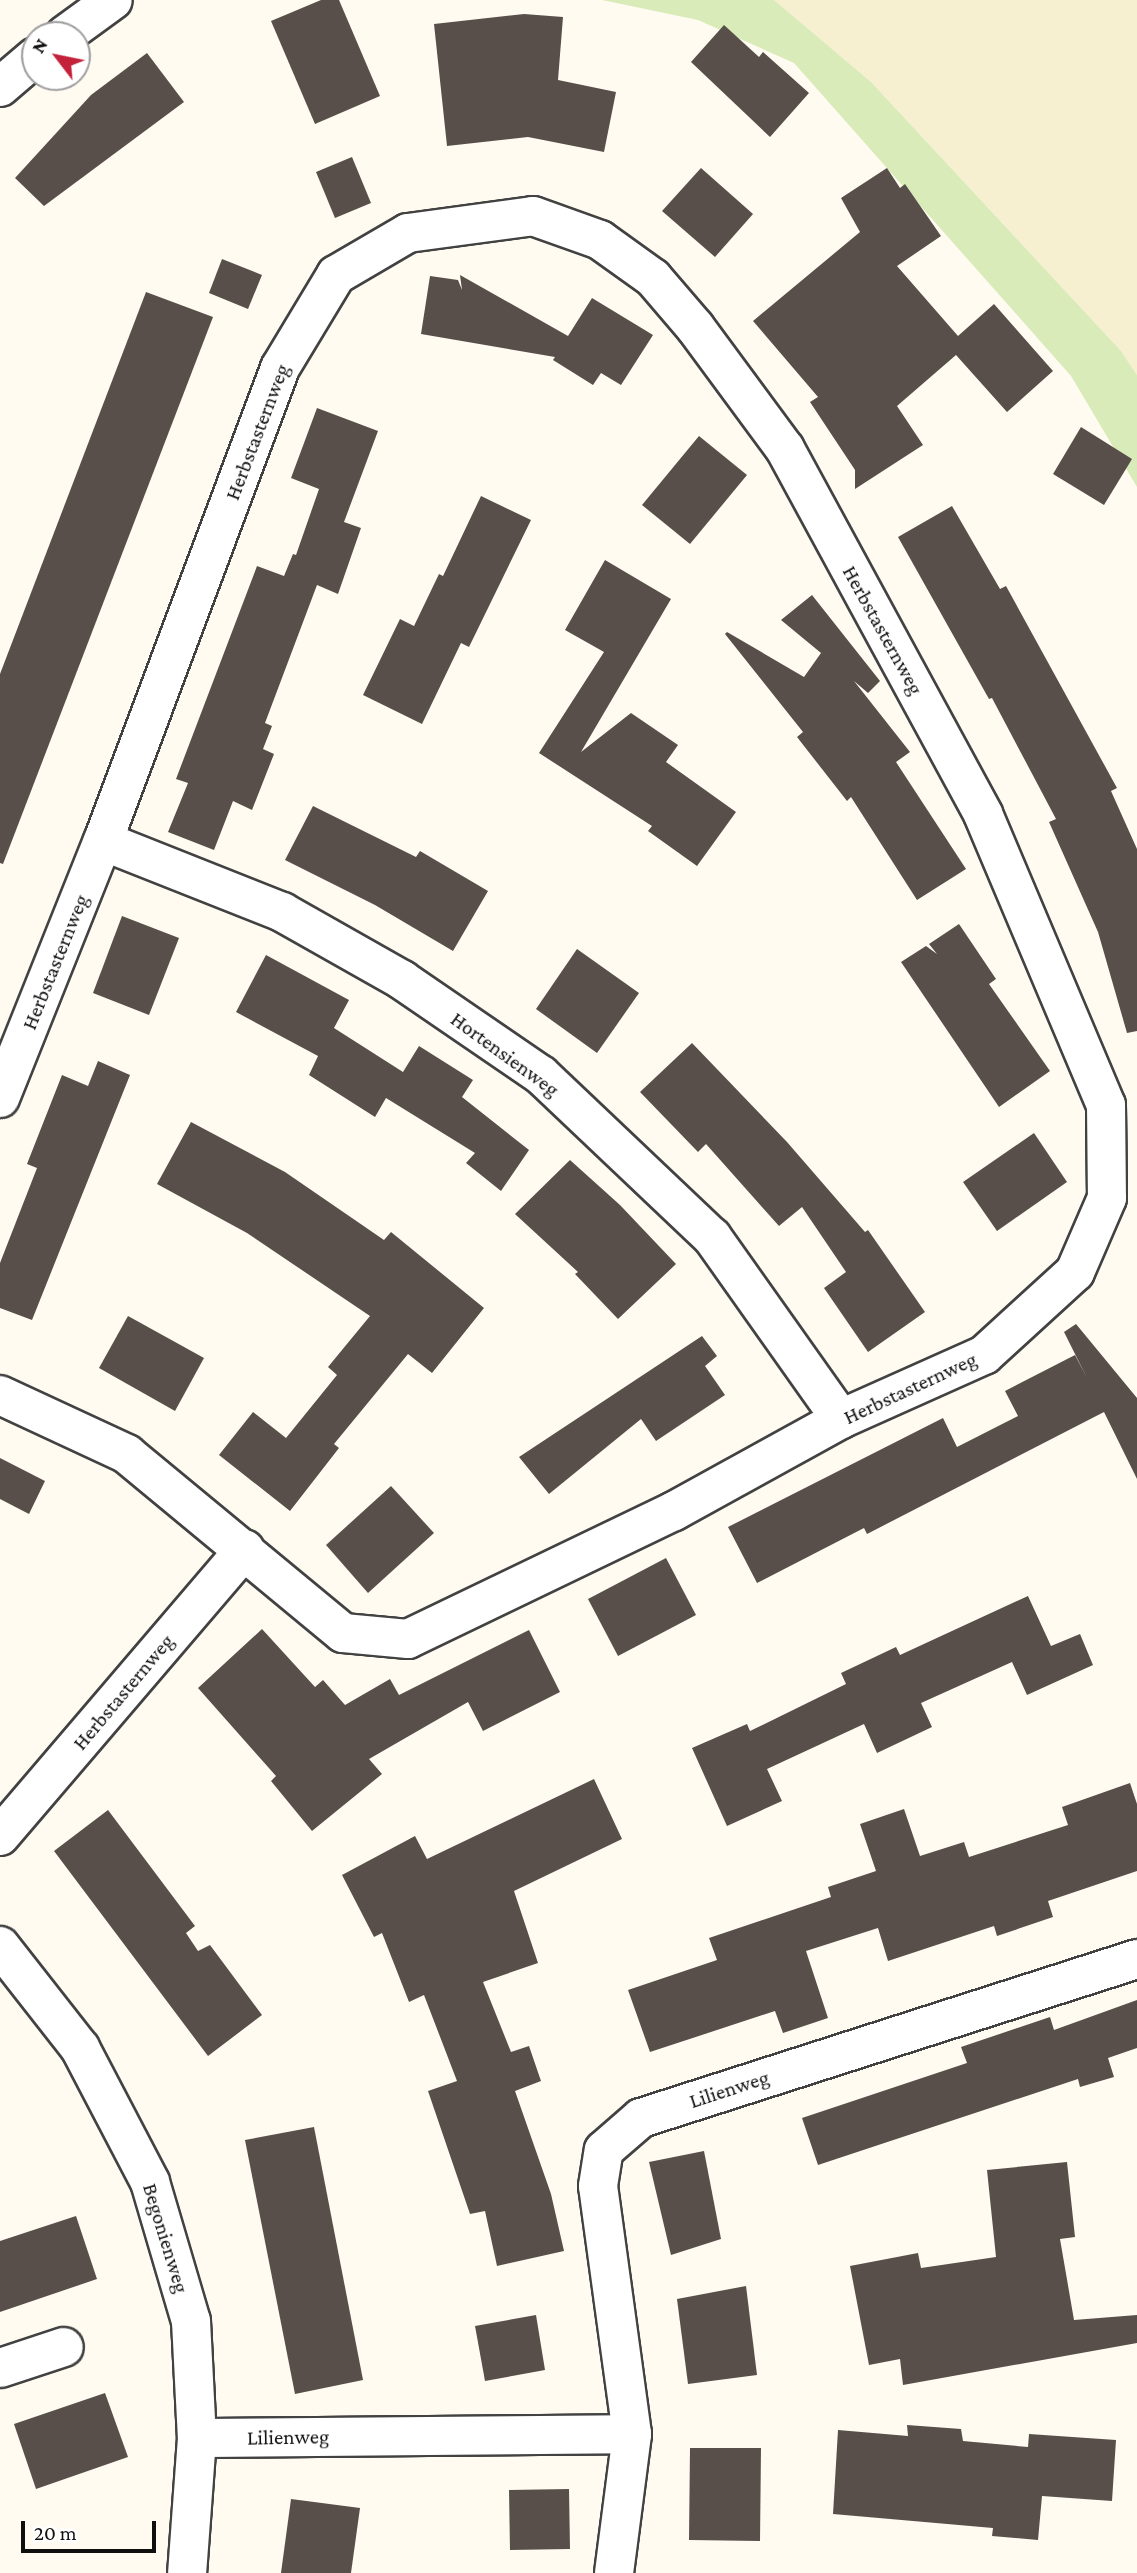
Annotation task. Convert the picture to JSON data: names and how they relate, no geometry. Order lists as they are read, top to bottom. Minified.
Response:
{"streets":{"street":["Herbstasternweg","Hortensienweg","Lilienweg","Begonienweg"]},"crossings":[["Herbstasternweg","Hortensienweg"],["Lilienweg","Begonienweg"]],"scale_bar":"20 m","north":"top left"}
